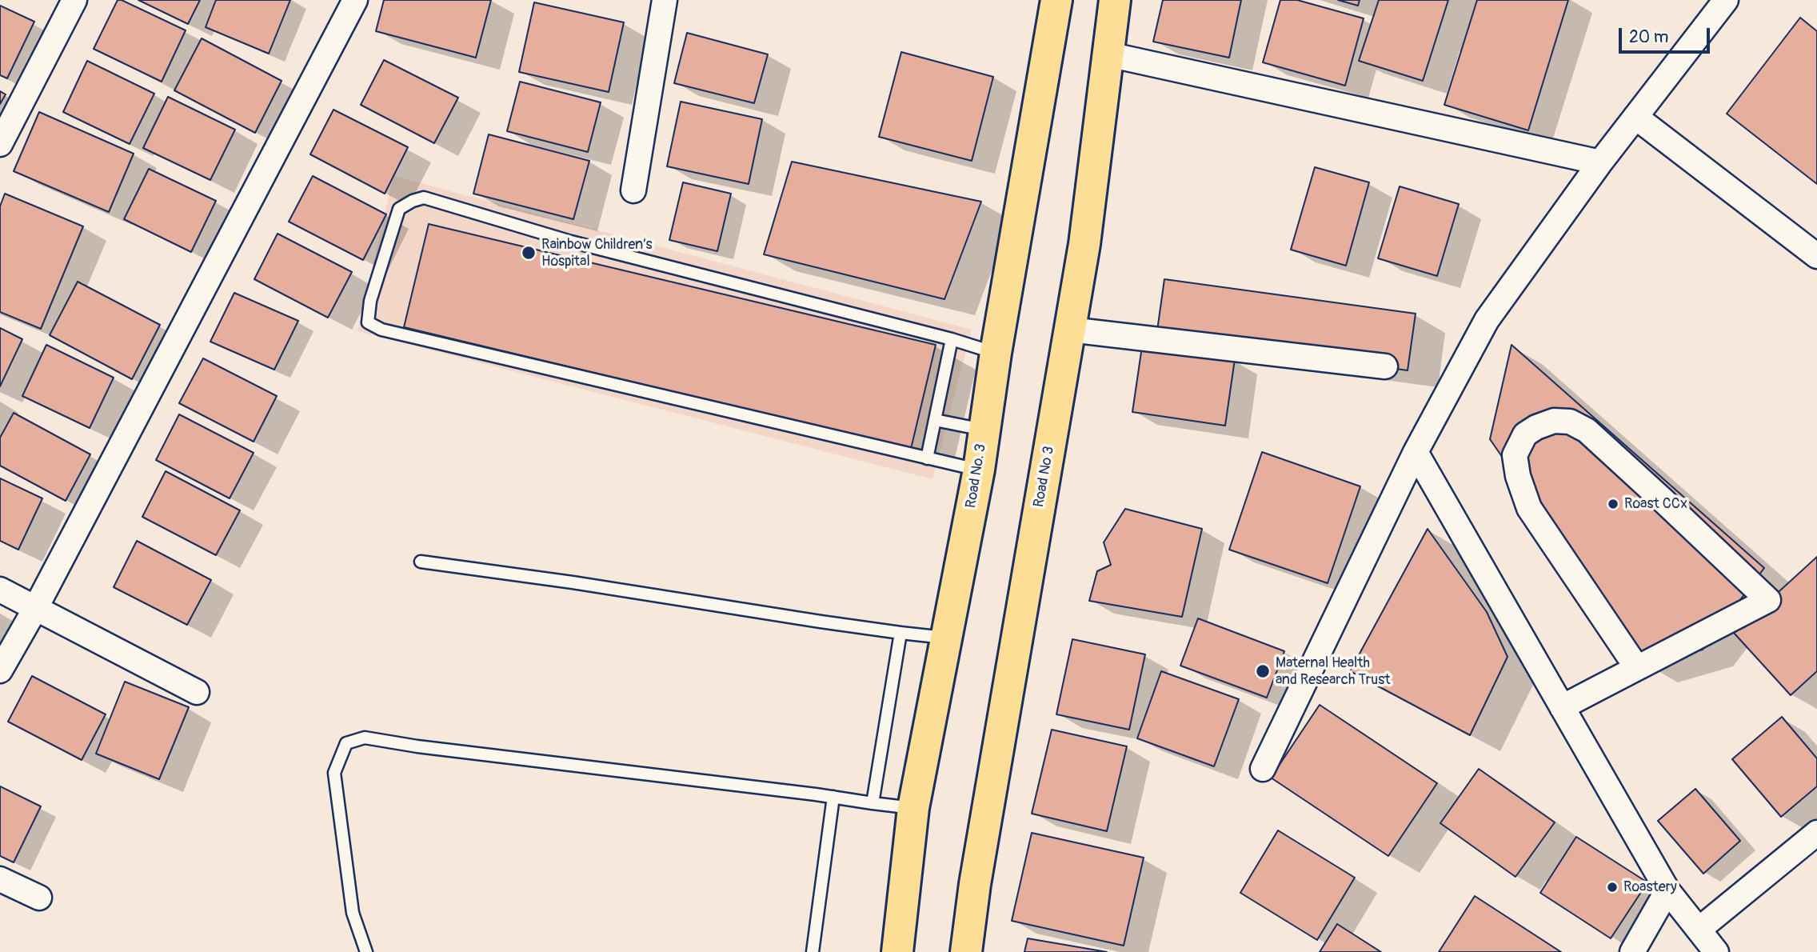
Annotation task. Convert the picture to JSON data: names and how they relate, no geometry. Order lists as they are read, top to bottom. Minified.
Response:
{"streets":{"main road":["Road No. 3","Road No 3"]},"places":["Rainbow Children’s Hospital","Roast CCx","Maternal Health and Research Trust","Roastery"],"scale_bar":"20 m"}
